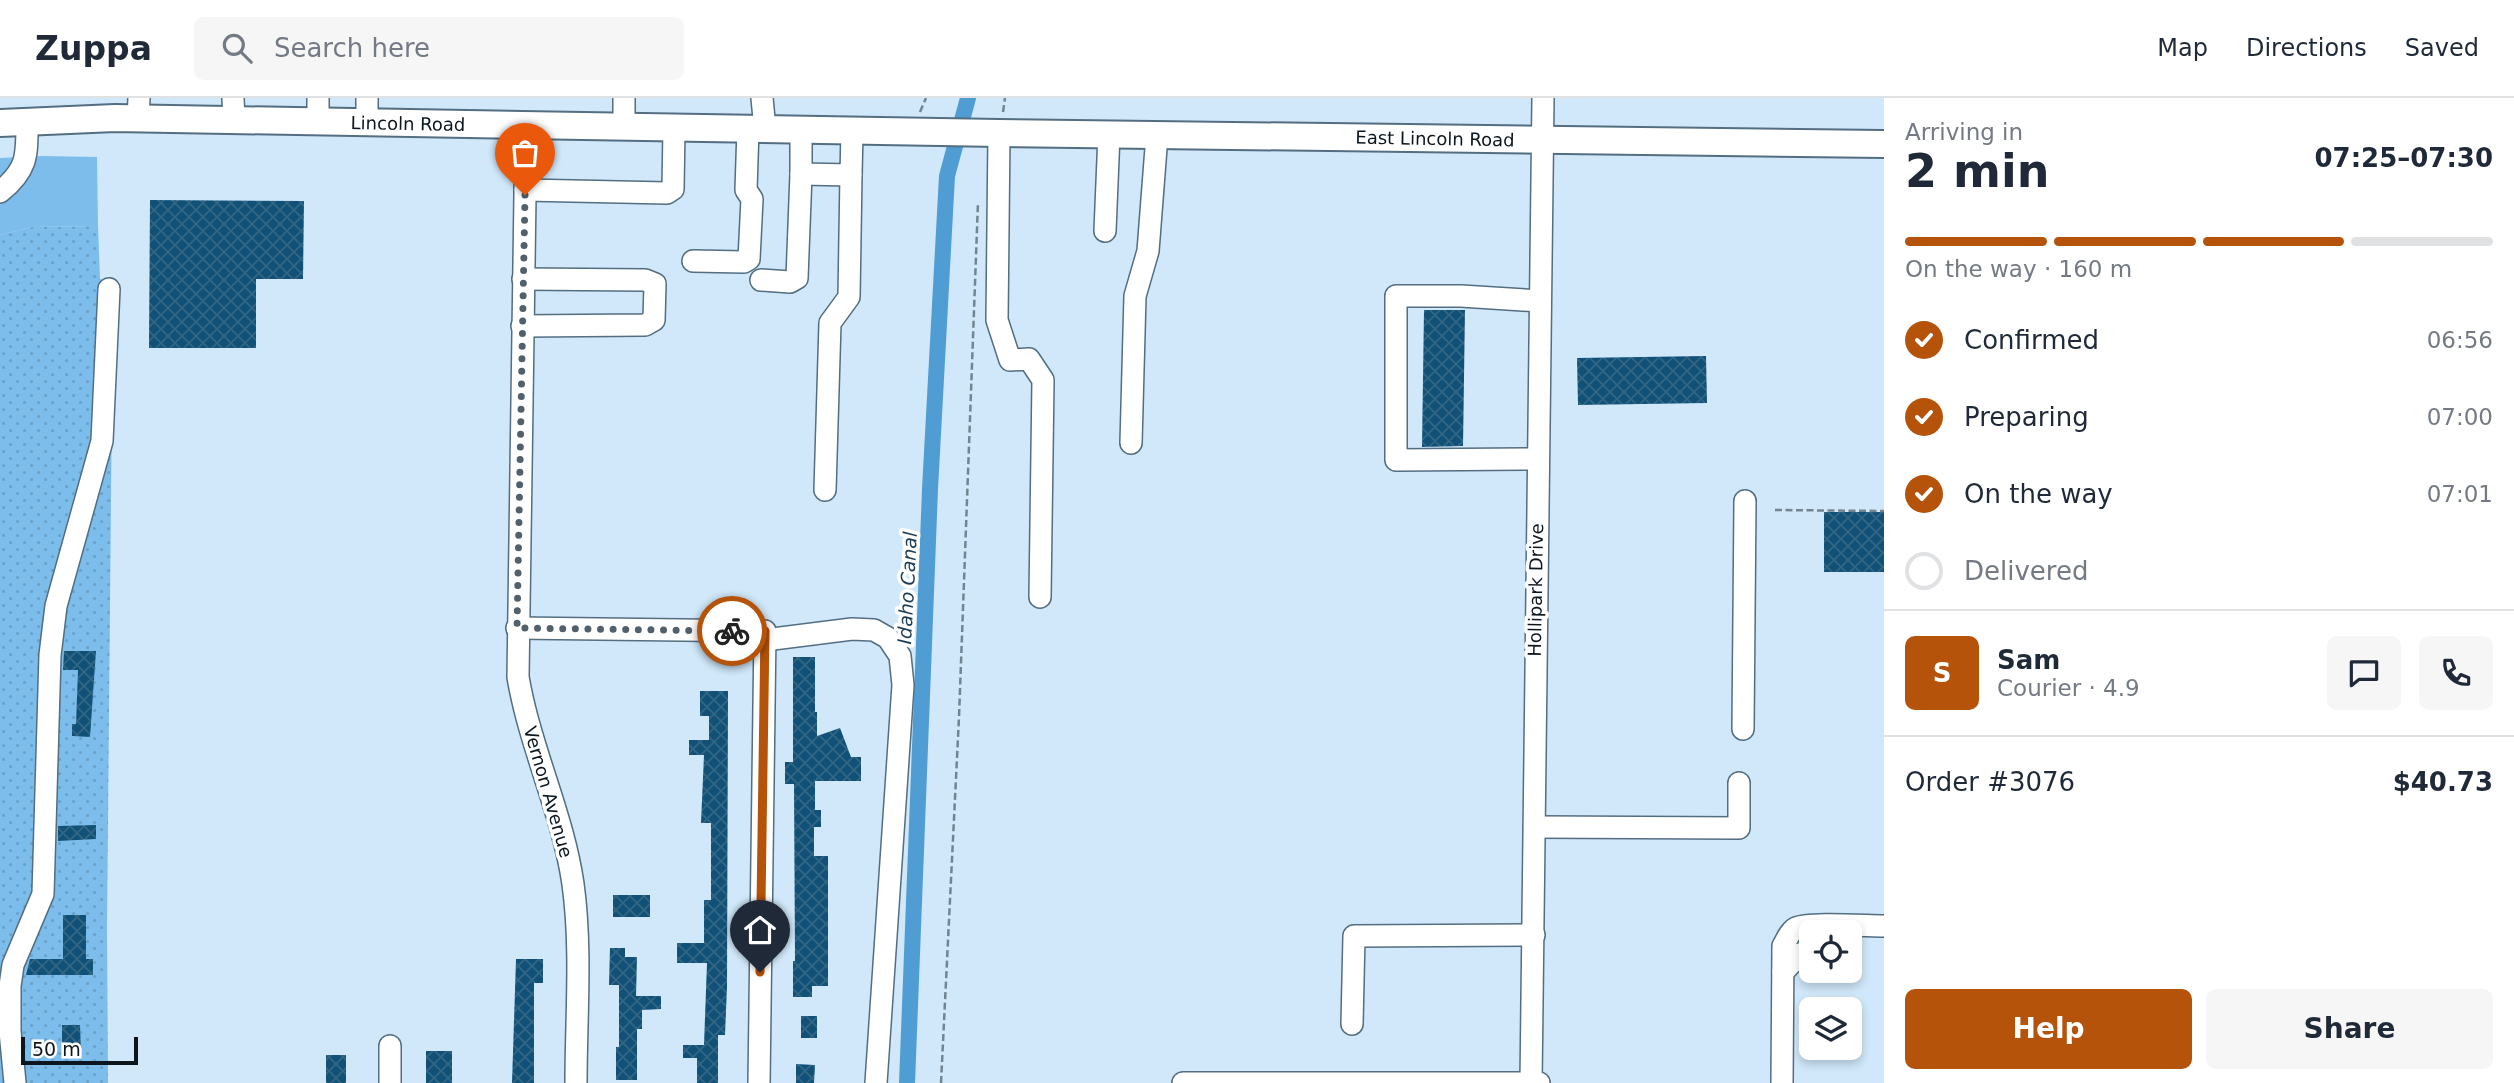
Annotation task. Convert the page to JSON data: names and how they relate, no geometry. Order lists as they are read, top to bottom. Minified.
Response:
{"streets":{"main road":["Lincoln Road","East Lincoln Road"],"street":["Hollipark Drive","Vernon Avenue"]},"crossings":[["Lincoln Road","East Lincoln Road"],["Lincoln Road","Vernon Avenue"],["East Lincoln Road","Hollipark Drive"]],"water":["Idaho Canal"],"scale_bar":"50 m","page":{"header":"Zuppa","search":"Search here","nav":["Map","Directions","Saved"],"heading":["2 min","Arriving in","07:25–07:30"],"panel":["Sam","Courier · 4.9","Order #3076","$40.73"],"bar":"On the way · 160 m","list":[["Confirmed","06:56"],["Preparing","07:00"],["On the way","07:01"],"Delivered"],"round":"S","buttons":["Help","Share"],"scale":"50 m"}}
